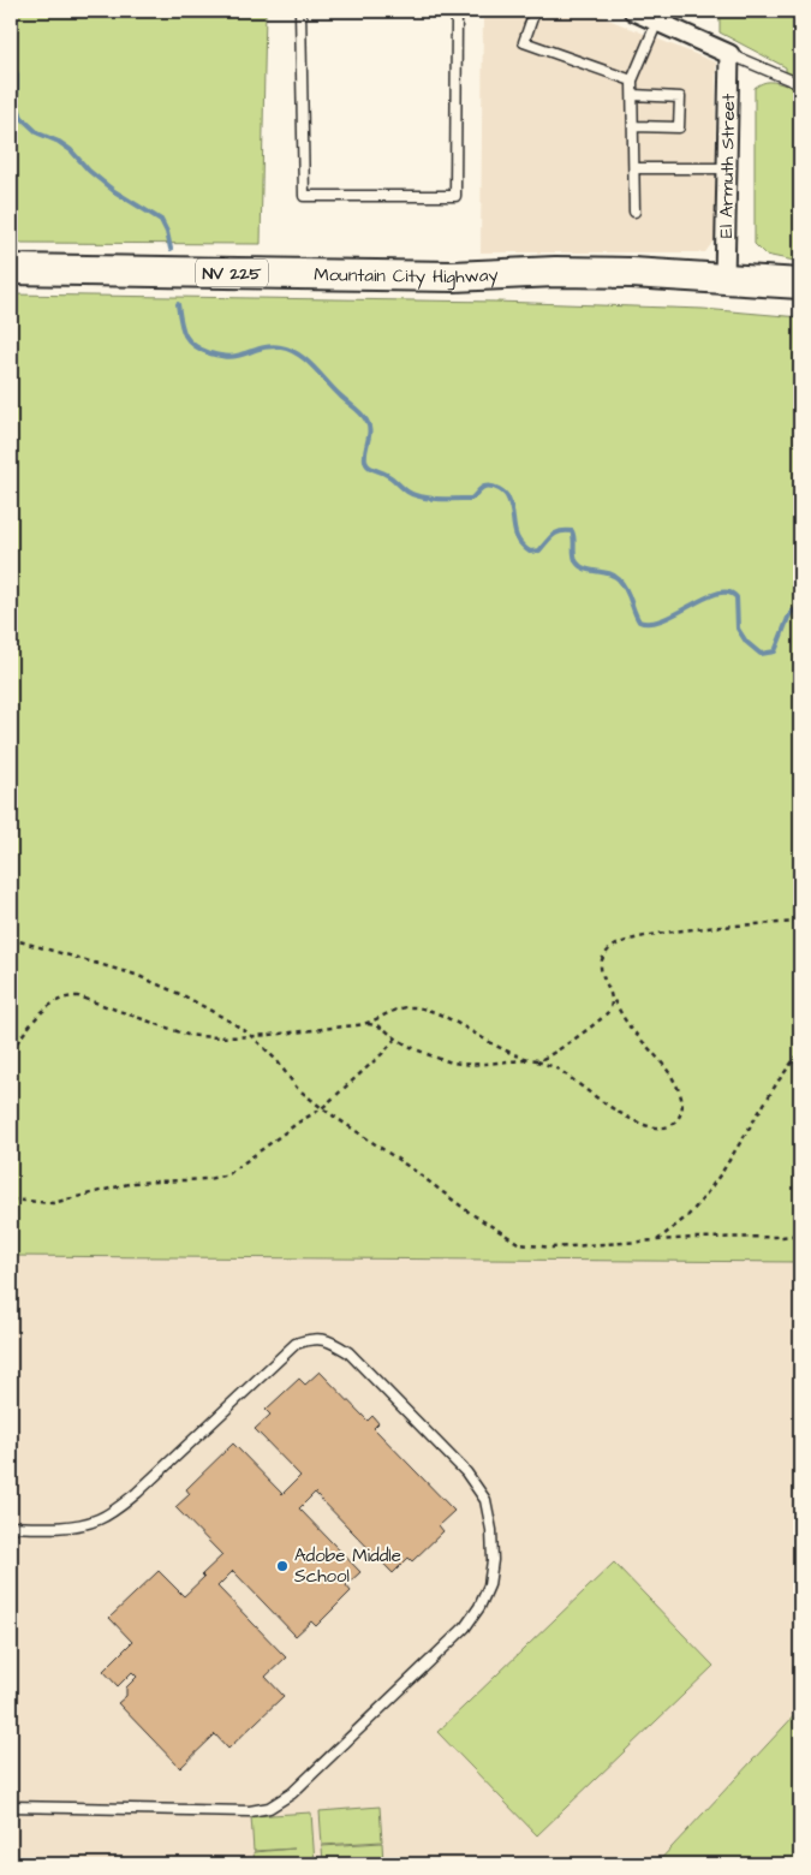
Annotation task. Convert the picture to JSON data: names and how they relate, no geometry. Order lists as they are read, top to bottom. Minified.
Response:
{"streets":{"main road":["NV 225","Mountain City Highway"],"street":["El Armuth Street"]},"crossings":[["El Armuth Street","Mountain City Highway"]],"places":["Adobe Middle School"]}
